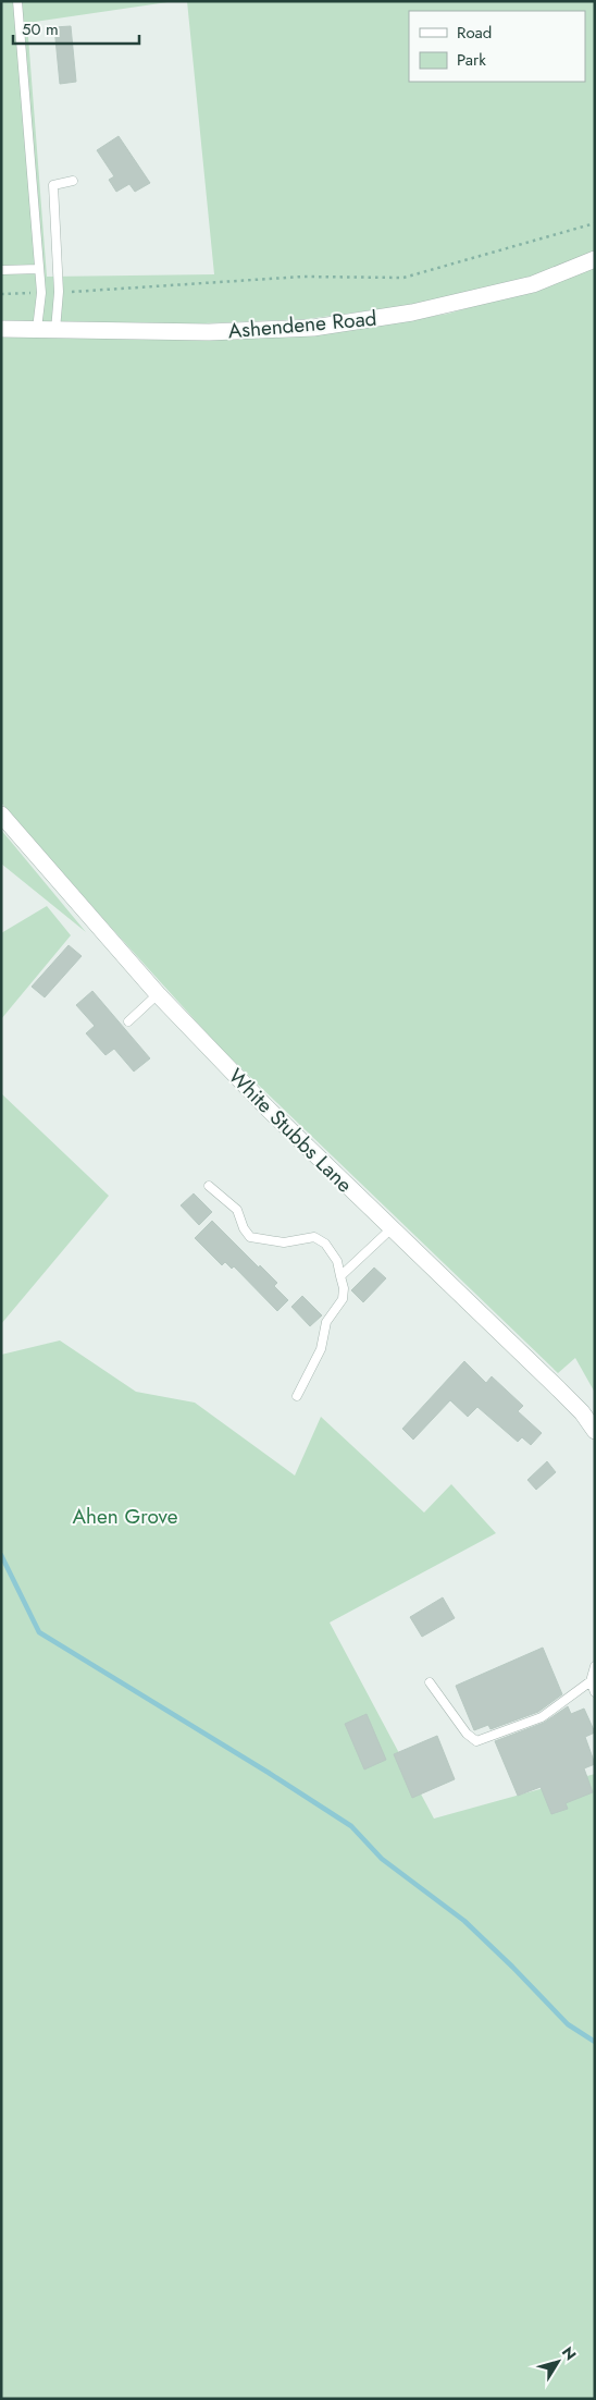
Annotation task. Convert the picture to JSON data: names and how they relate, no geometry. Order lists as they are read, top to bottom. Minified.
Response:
{"streets":{"street":["Ashendene Road","White Stubbs Lane"]},"parks":["Ahen Grove"],"legend":["Road","Park"],"scale_bar":"50 m","north":"top right"}
